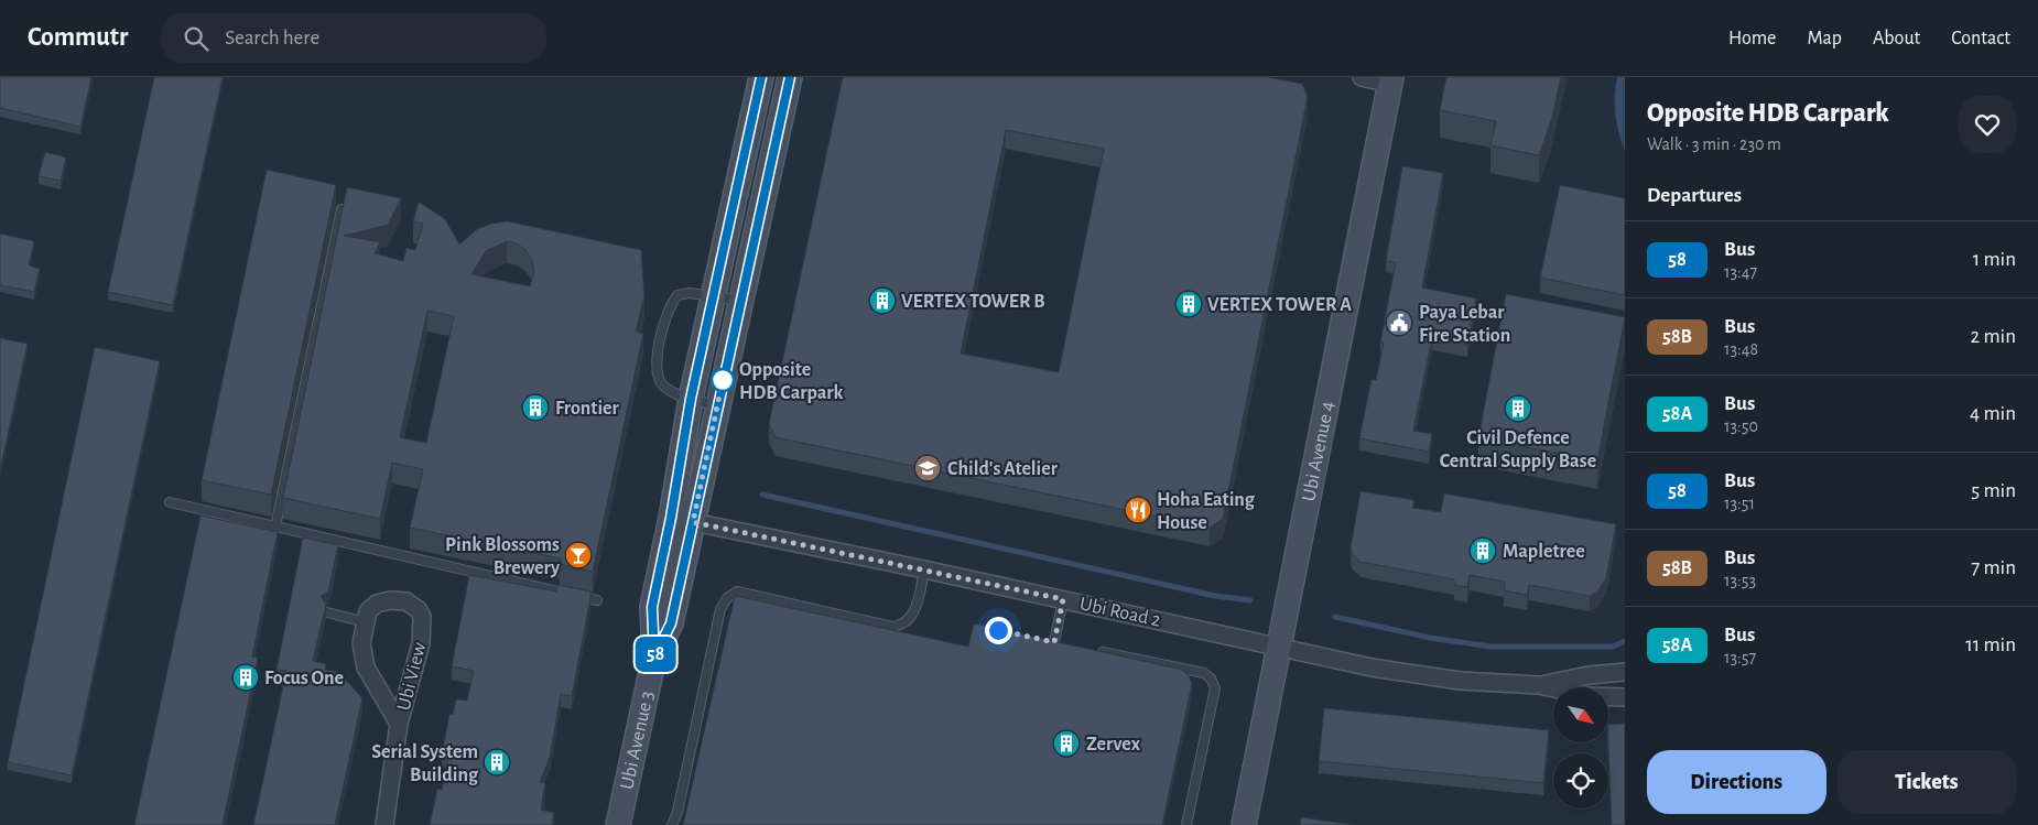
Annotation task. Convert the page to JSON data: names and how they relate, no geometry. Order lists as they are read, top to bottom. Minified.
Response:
{"streets":{"street":["Ubi Avenue 4","Ubi Road 2","Ubi View","Ubi Avenue 3"]},"crossings":[["Ubi Avenue 4","Ubi Road 2"],["Ubi Road 2","Ubi Avenue 3"]],"places":{"building":["VERTEX TOWER B","VERTEX TOWER A","Frontier","Civil Defence Central Supply Base","Mapletree","Focus One","Zervex","Serial System Building"],"public building":["Paya Lebar Fire Station"],"other":["Opposite HDB Carpark"],"school or university":["Child's Atelier"],"restaurant":["Hoha Eating House"],"bar":["Pink Blossoms Brewery"]},"lines":["bus line 58"],"north":"bottom right","page":{"header":"Commutr","search":"Search here","nav":["Home","Map","About","Contact"],"on_map":"58","heading":[["Opposite HDB Carpark","Walk · 3 min · 230 m"],"Departures"],"list":[{"mark":"58","name":"Bus","note":"13:47","value":"1 min"},{"mark":"58B","name":"Bus","note":"13:48","value":"2 min"},{"mark":"58A","name":"Bus","note":"13:50","value":"4 min"},{"mark":"58","name":"Bus","note":"13:51","value":"5 min"},{"mark":"58B","name":"Bus","note":"13:53","value":"7 min"},{"mark":"58A","name":"Bus","note":"13:57","value":"11 min"}],"buttons":["Directions","Tickets"]}}
